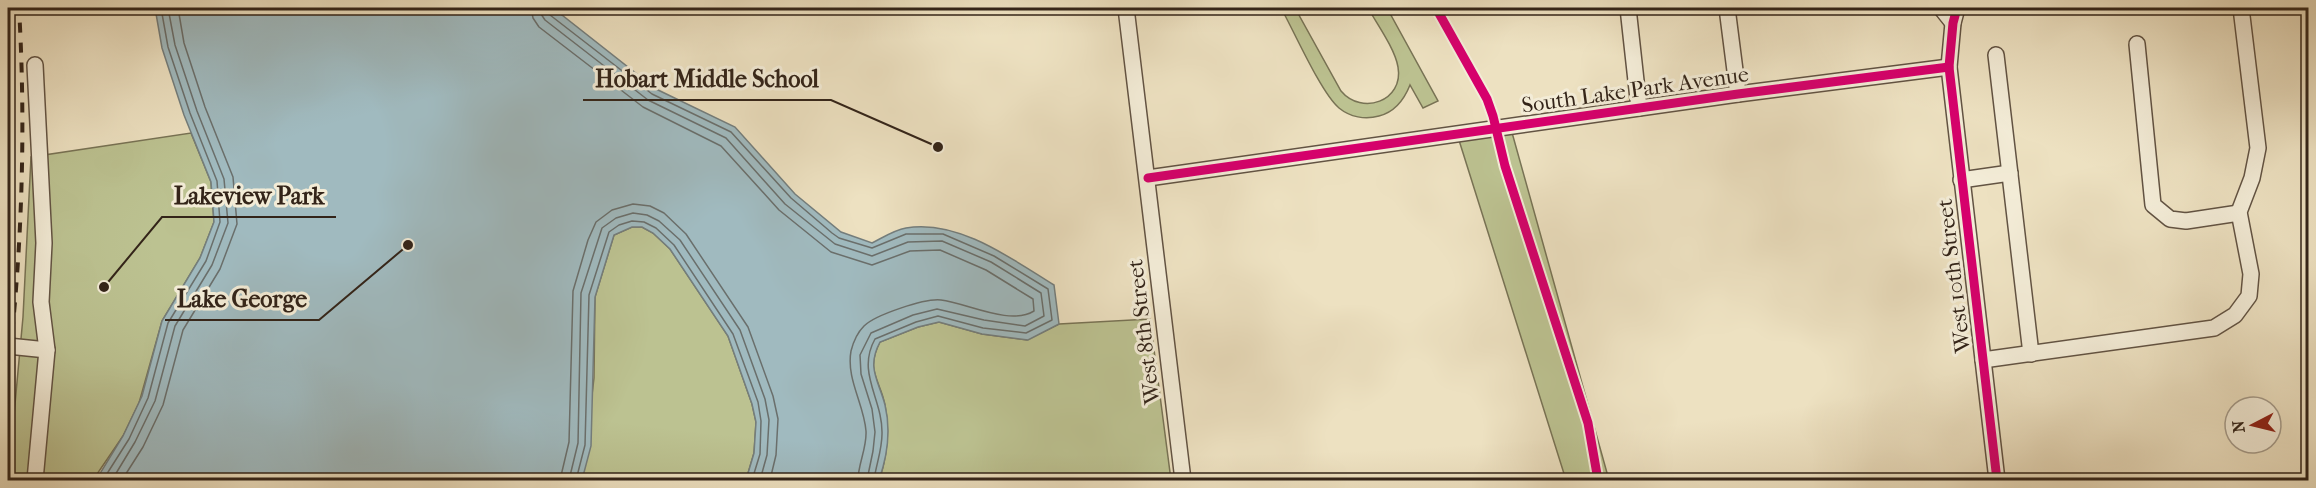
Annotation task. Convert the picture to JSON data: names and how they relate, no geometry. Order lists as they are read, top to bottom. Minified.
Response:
{"streets":{"street":["South Lake Park Avenue","West 10th Street","West 8th Street"]},"crossings":[["South Lake Park Avenue","West 10th Street"],["South Lake Park Avenue","West 8th Street"]],"places":["Hobart Middle School","Lake George","Lakeview Park"],"north":"left"}
